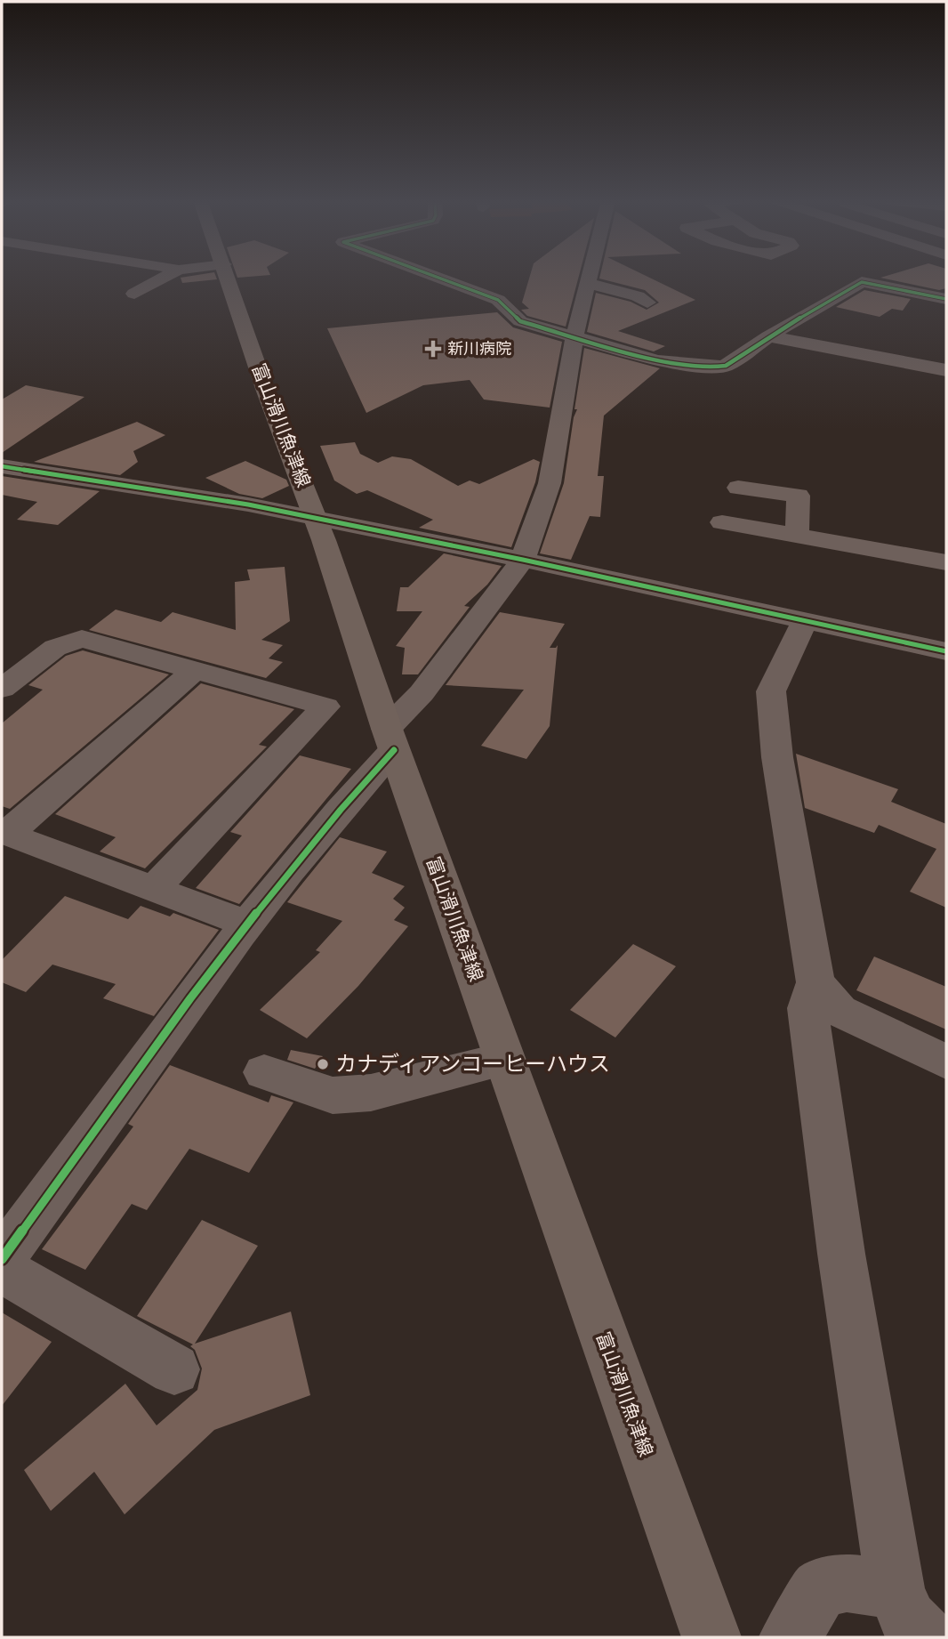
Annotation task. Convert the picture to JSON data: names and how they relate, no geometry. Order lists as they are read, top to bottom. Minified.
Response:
{"streets":{"main road":["富山滑川魚津線"]},"places":{"health":["新川病院"],"other":["カナディアンコーヒーハウス"]}}
